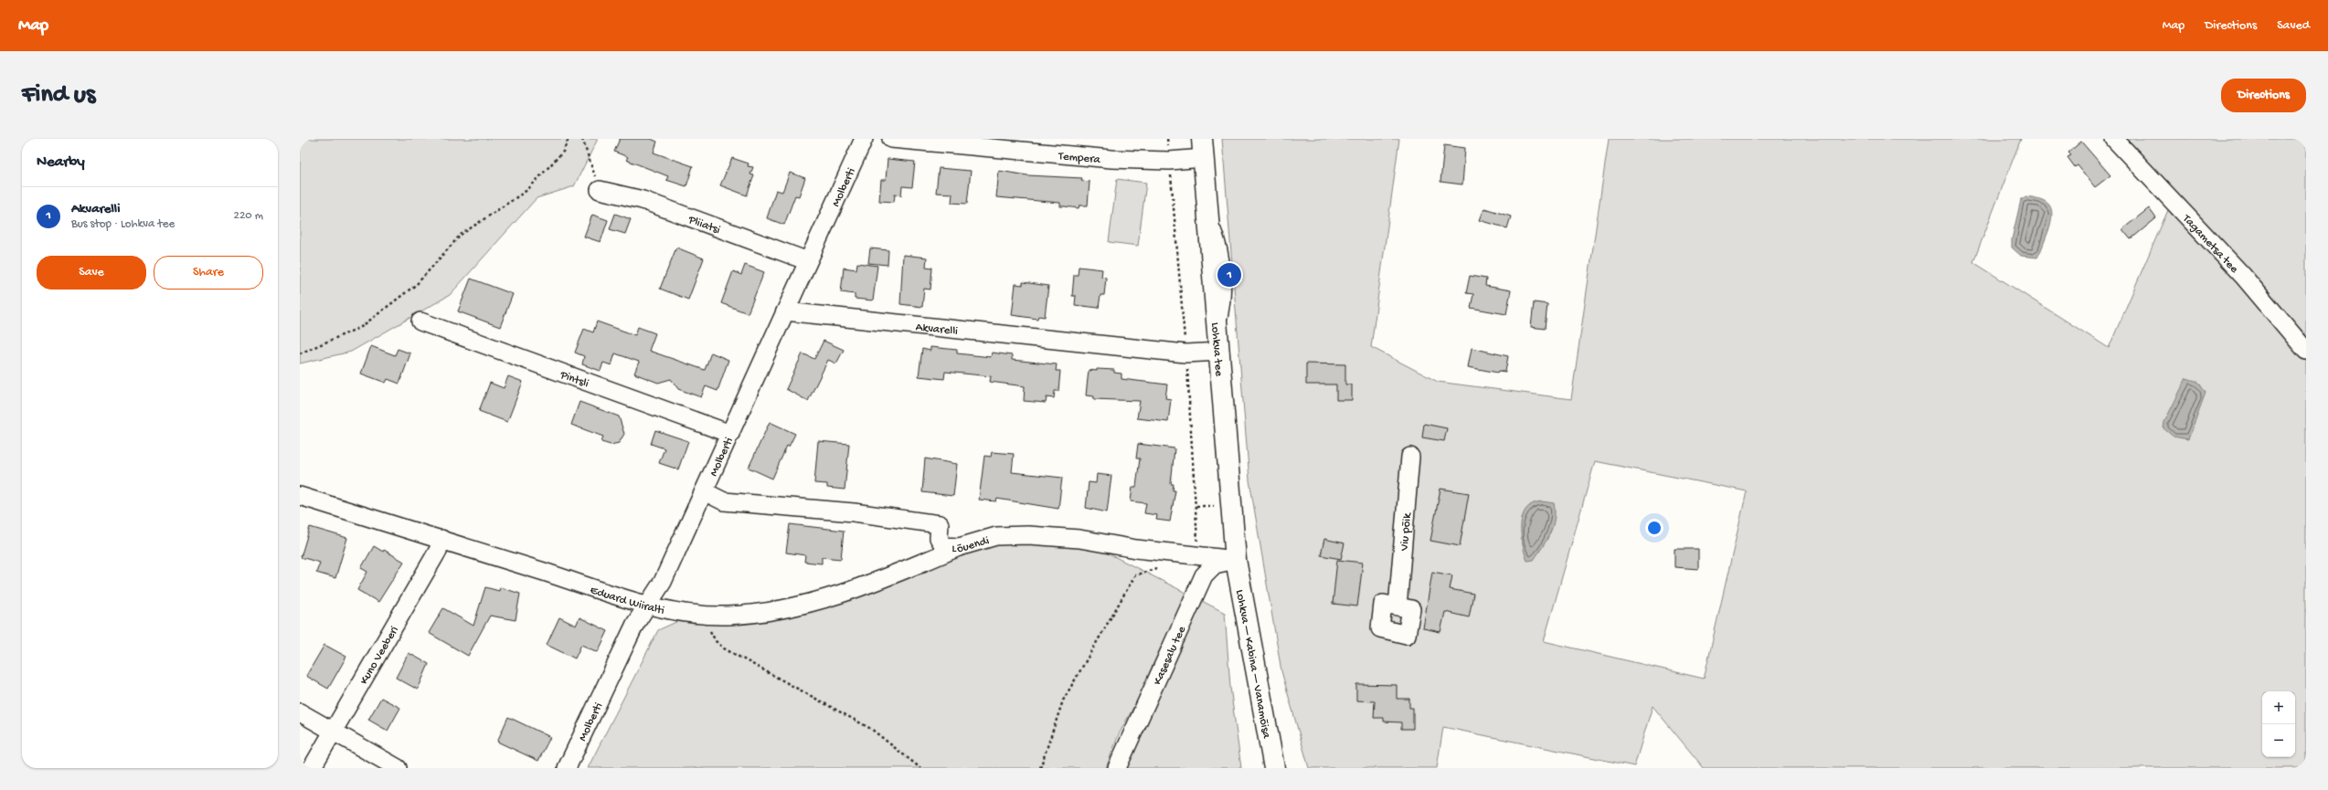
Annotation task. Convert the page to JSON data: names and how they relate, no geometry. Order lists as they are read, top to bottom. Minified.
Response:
{"streets":{"street":["Tempera","Molberti","Pliiatsi","Tagametsa tee","Akvarelli","Lohkva tee","Pintsli","Viu põik","Lõuendi","Eduard Wiiralti","Kuno Veeberi","Kasesalu tee","Lohkva — Kabina — Vanamõisa"]},"crossings":[["Tempera","Lohkva tee"],["Molberti","Pliiatsi"],["Molberti","Akvarelli"],["Molberti","Pintsli"],["Molberti","Lõuendi"],["Molberti","Eduard Wiiralti"],["Akvarelli","Lohkva tee"],["Lohkva tee","Lõuendi"],["Lohkva tee","Kasesalu tee"],["Lohkva tee","Lohkva — Kabina — Vanamõisa"],["Lõuendi","Eduard Wiiralti"],["Lõuendi","Kasesalu tee"],["Lõuendi","Lohkva — Kabina — Vanamõisa"],["Eduard Wiiralti","Kuno Veeberi"],["Kasesalu tee","Lohkva — Kabina — Vanamõisa"]],"page":{"header":"Map","nav":["Map","Directions","Saved"],"buttons":["Directions",["Save","Share"]],"title":"Find us","heading":"Nearby","list":[{"mark":"1","name":"Akvarelli","note":"Bus stop · Lohkva tee","value":"220 m"}],"pins":"1","map_buttons":["+","−"]}}
